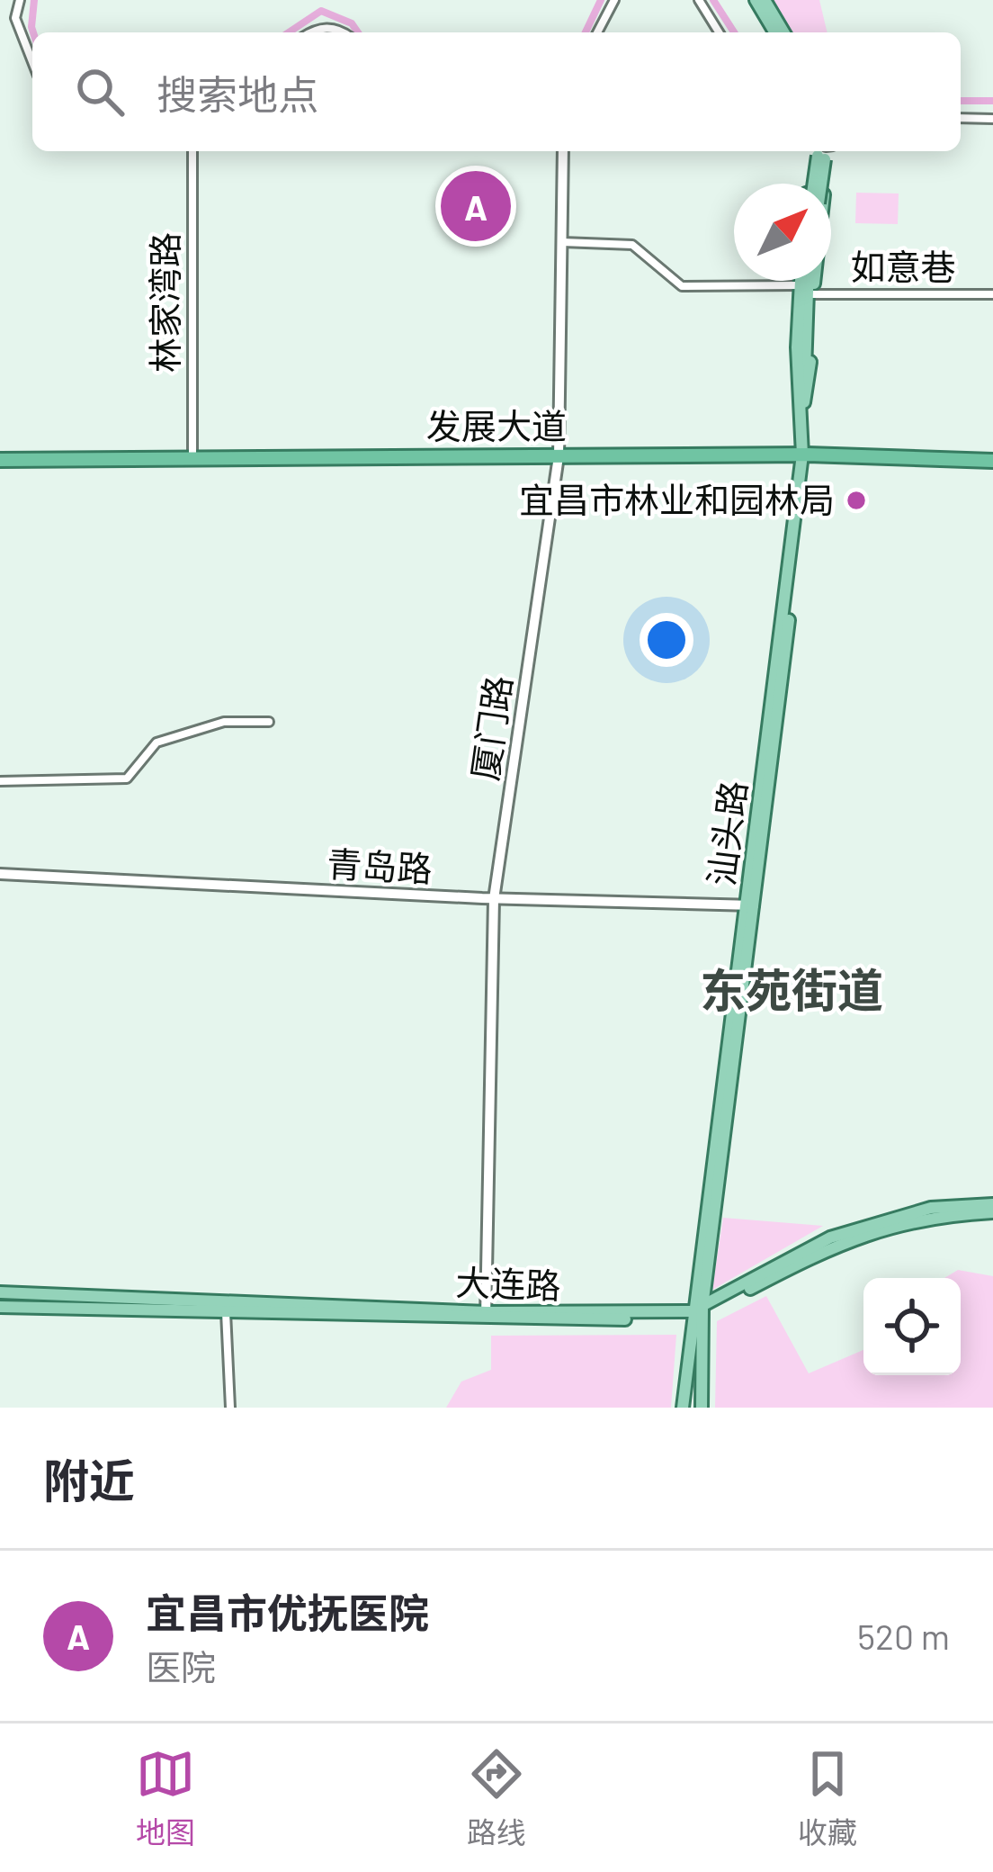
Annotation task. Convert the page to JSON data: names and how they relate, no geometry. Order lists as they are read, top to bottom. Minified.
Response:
{"streets":{"highway":["发展大道"],"main road":["汕头路","大连路"],"street":["如意巷","林家湾路","厦门路","青岛路"]},"crossings":[["林家湾路","发展大道"],["发展大道","厦门路"],["发展大道","汕头路"],["厦门路","青岛路"],["厦门路","大连路"],["汕头路","青岛路"],["汕头路","大连路"]],"districts":["东苑街道"],"places":["宜昌市林业和园林局"],"north":"top right","page":{"search":"搜索地点","pins":"A","heading":"附近","list":[{"mark":"A","name":"宜昌市优抚医院","note":"医院","value":"520 m"}],"nav":["地图","路线","收藏"]}}
